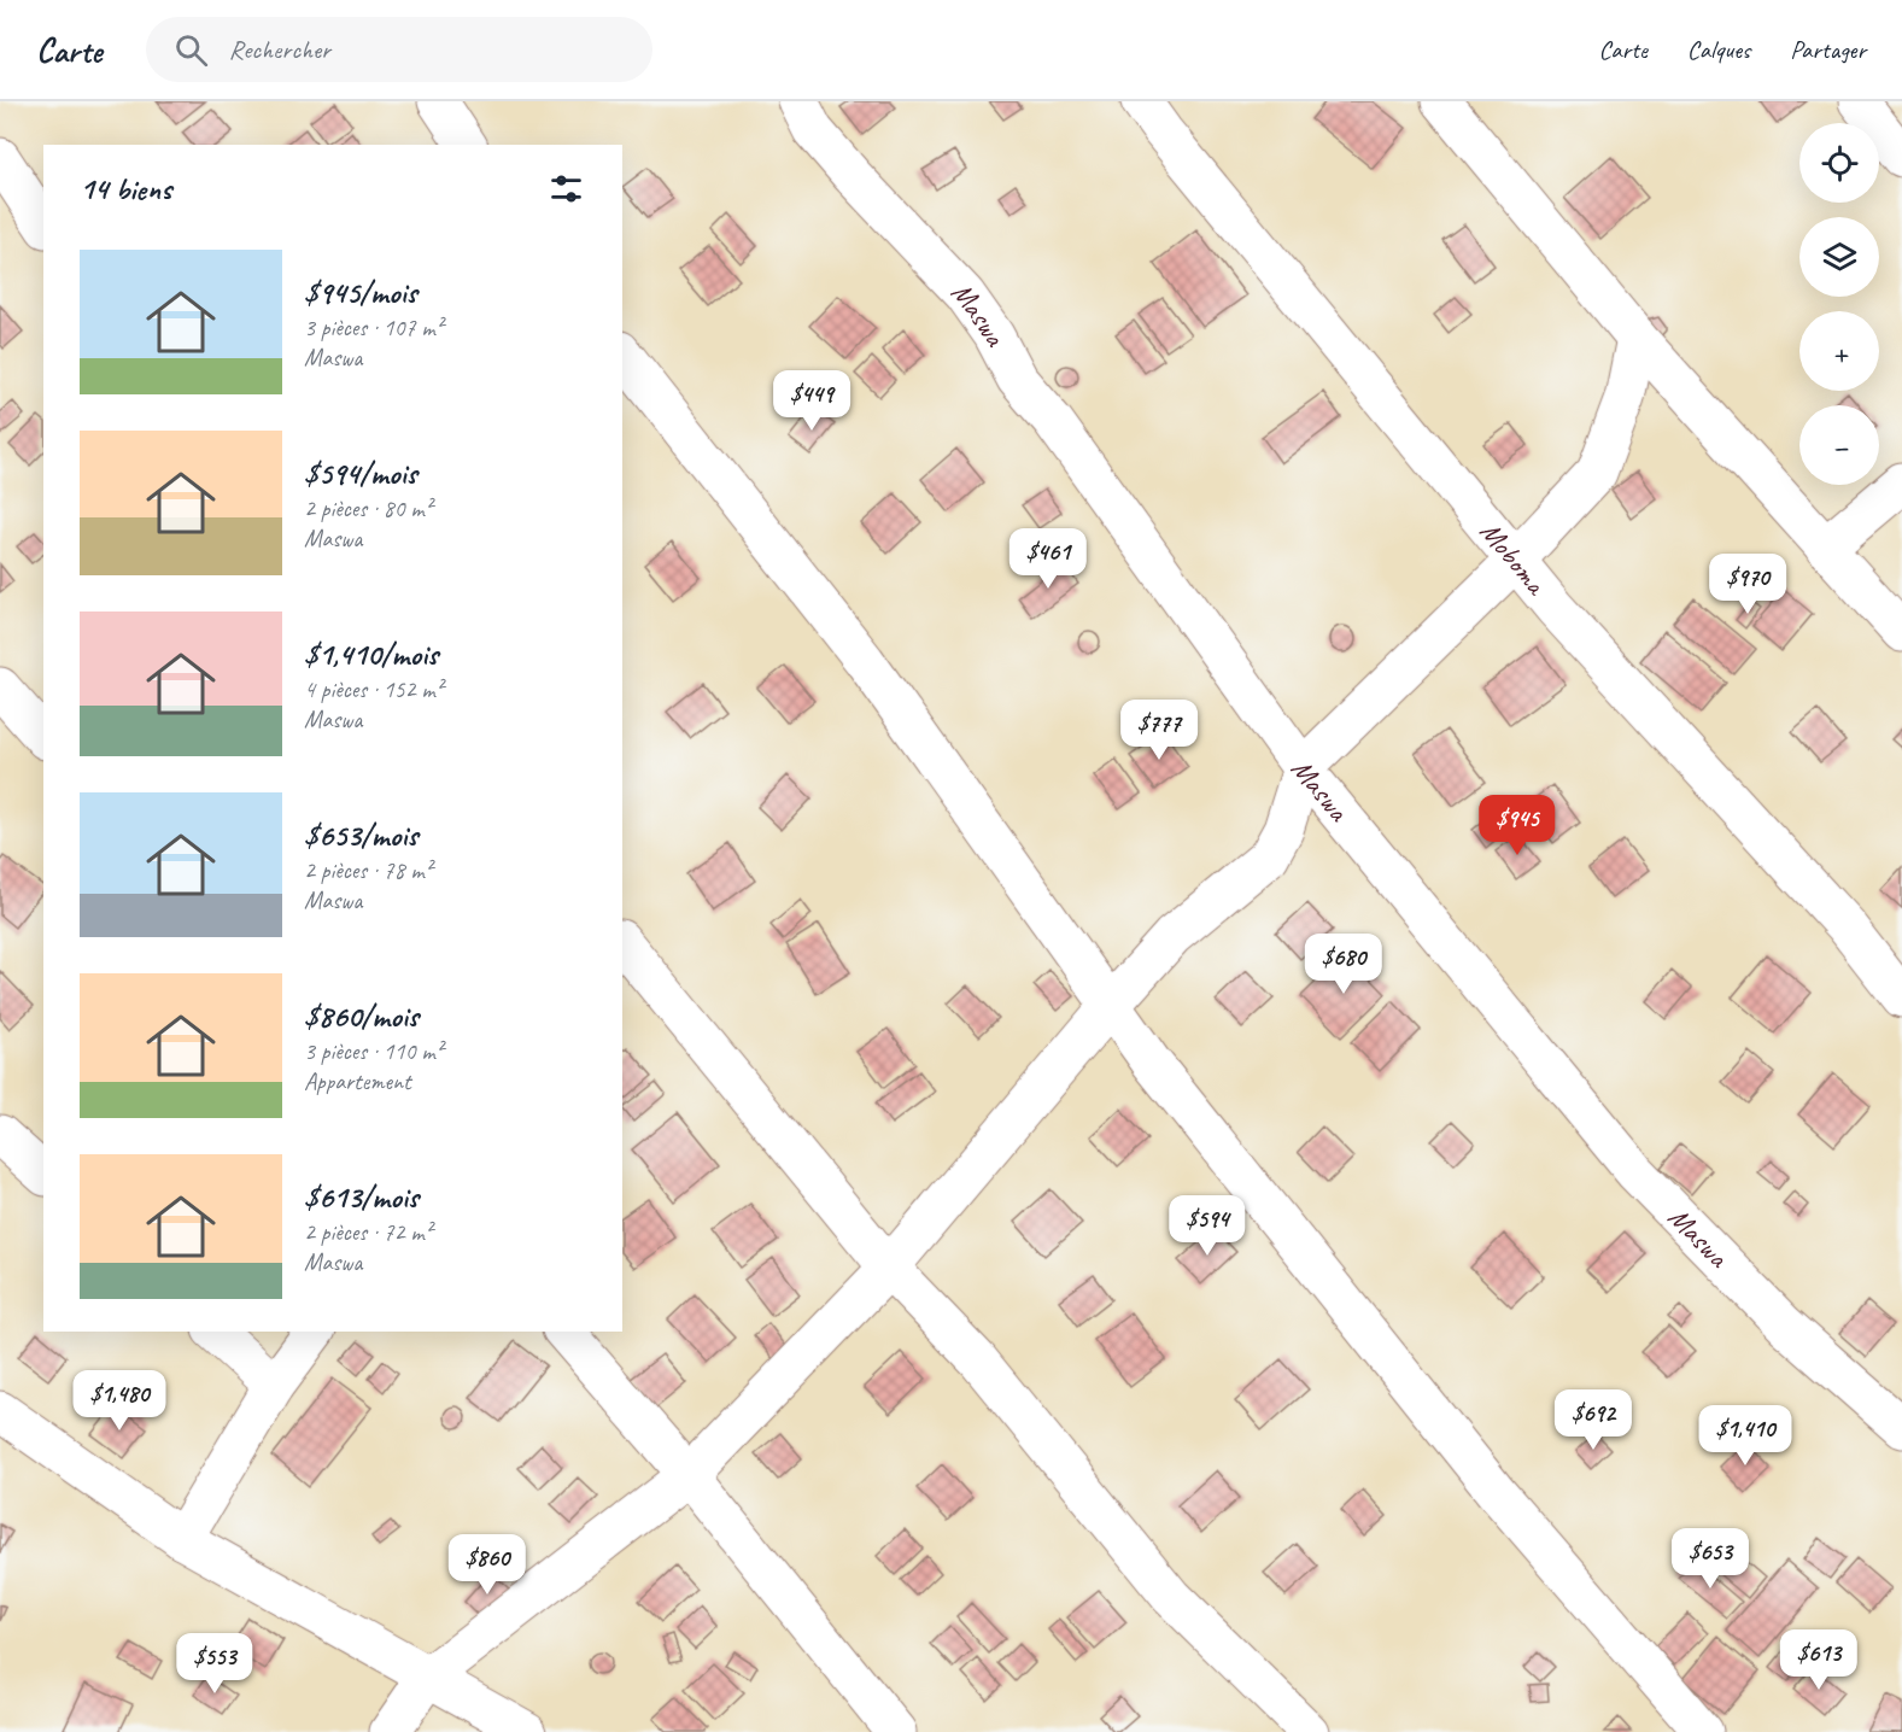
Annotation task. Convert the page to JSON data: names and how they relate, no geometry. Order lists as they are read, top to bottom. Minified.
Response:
{"streets":{"street":["Maswa","Moboma"]},"page":{"header":"Carte","search":"Rechercher","nav":["Carte","Calques","Partager"],"map_buttons":["+","−"],"heading":"14 biens","list":[{"name":"$945/mois","note":"3 pièces · 107 m² · Maswa"},{"name":"$594/mois","note":"2 pièces · 80 m² · Maswa"},{"name":"$1,410/mois","note":"4 pièces · 152 m² · Maswa"},{"name":"$653/mois","note":"2 pièces · 78 m² · Maswa"},{"name":"$860/mois","note":"3 pièces · 110 m² · Appartement"},{"name":"$613/mois","note":"2 pièces · 72 m² · Maswa"}],"price":["$449","$461","$970","$777","$945","$680","$594","$1,480","$692","$1,410","$653","$860","$613","$553"]}}
